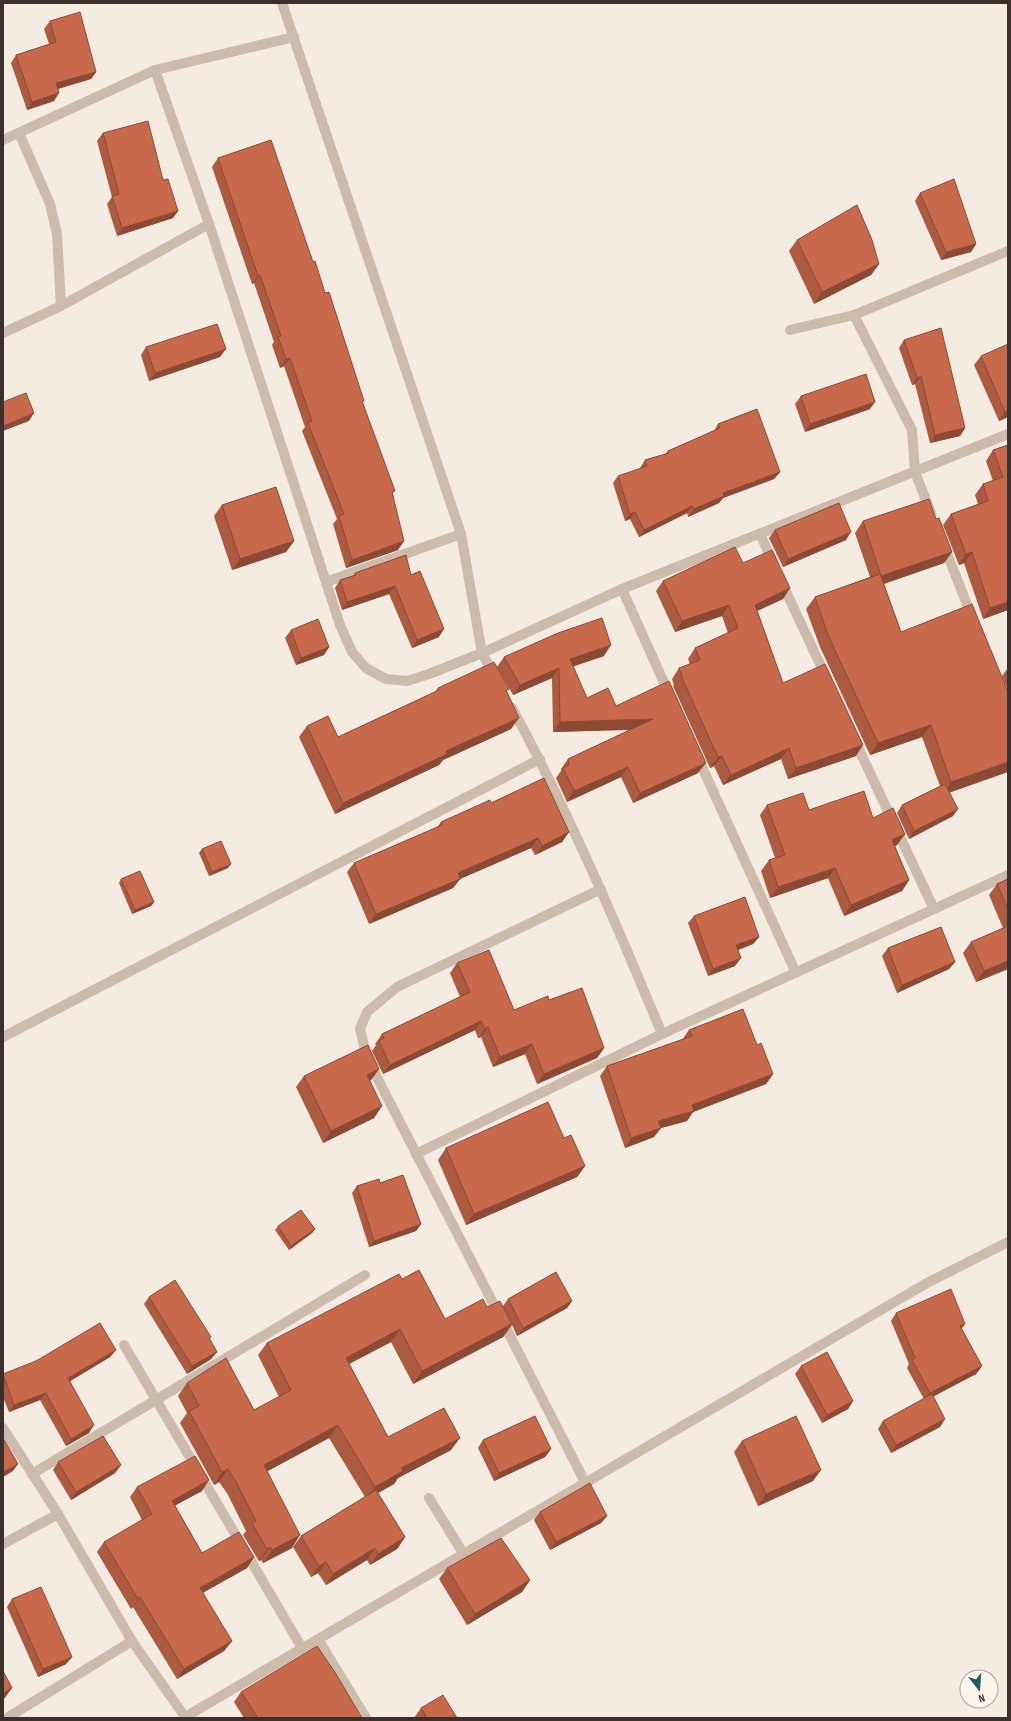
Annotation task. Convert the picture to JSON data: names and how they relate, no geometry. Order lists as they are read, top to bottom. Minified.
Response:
{"north":"bottom"}
